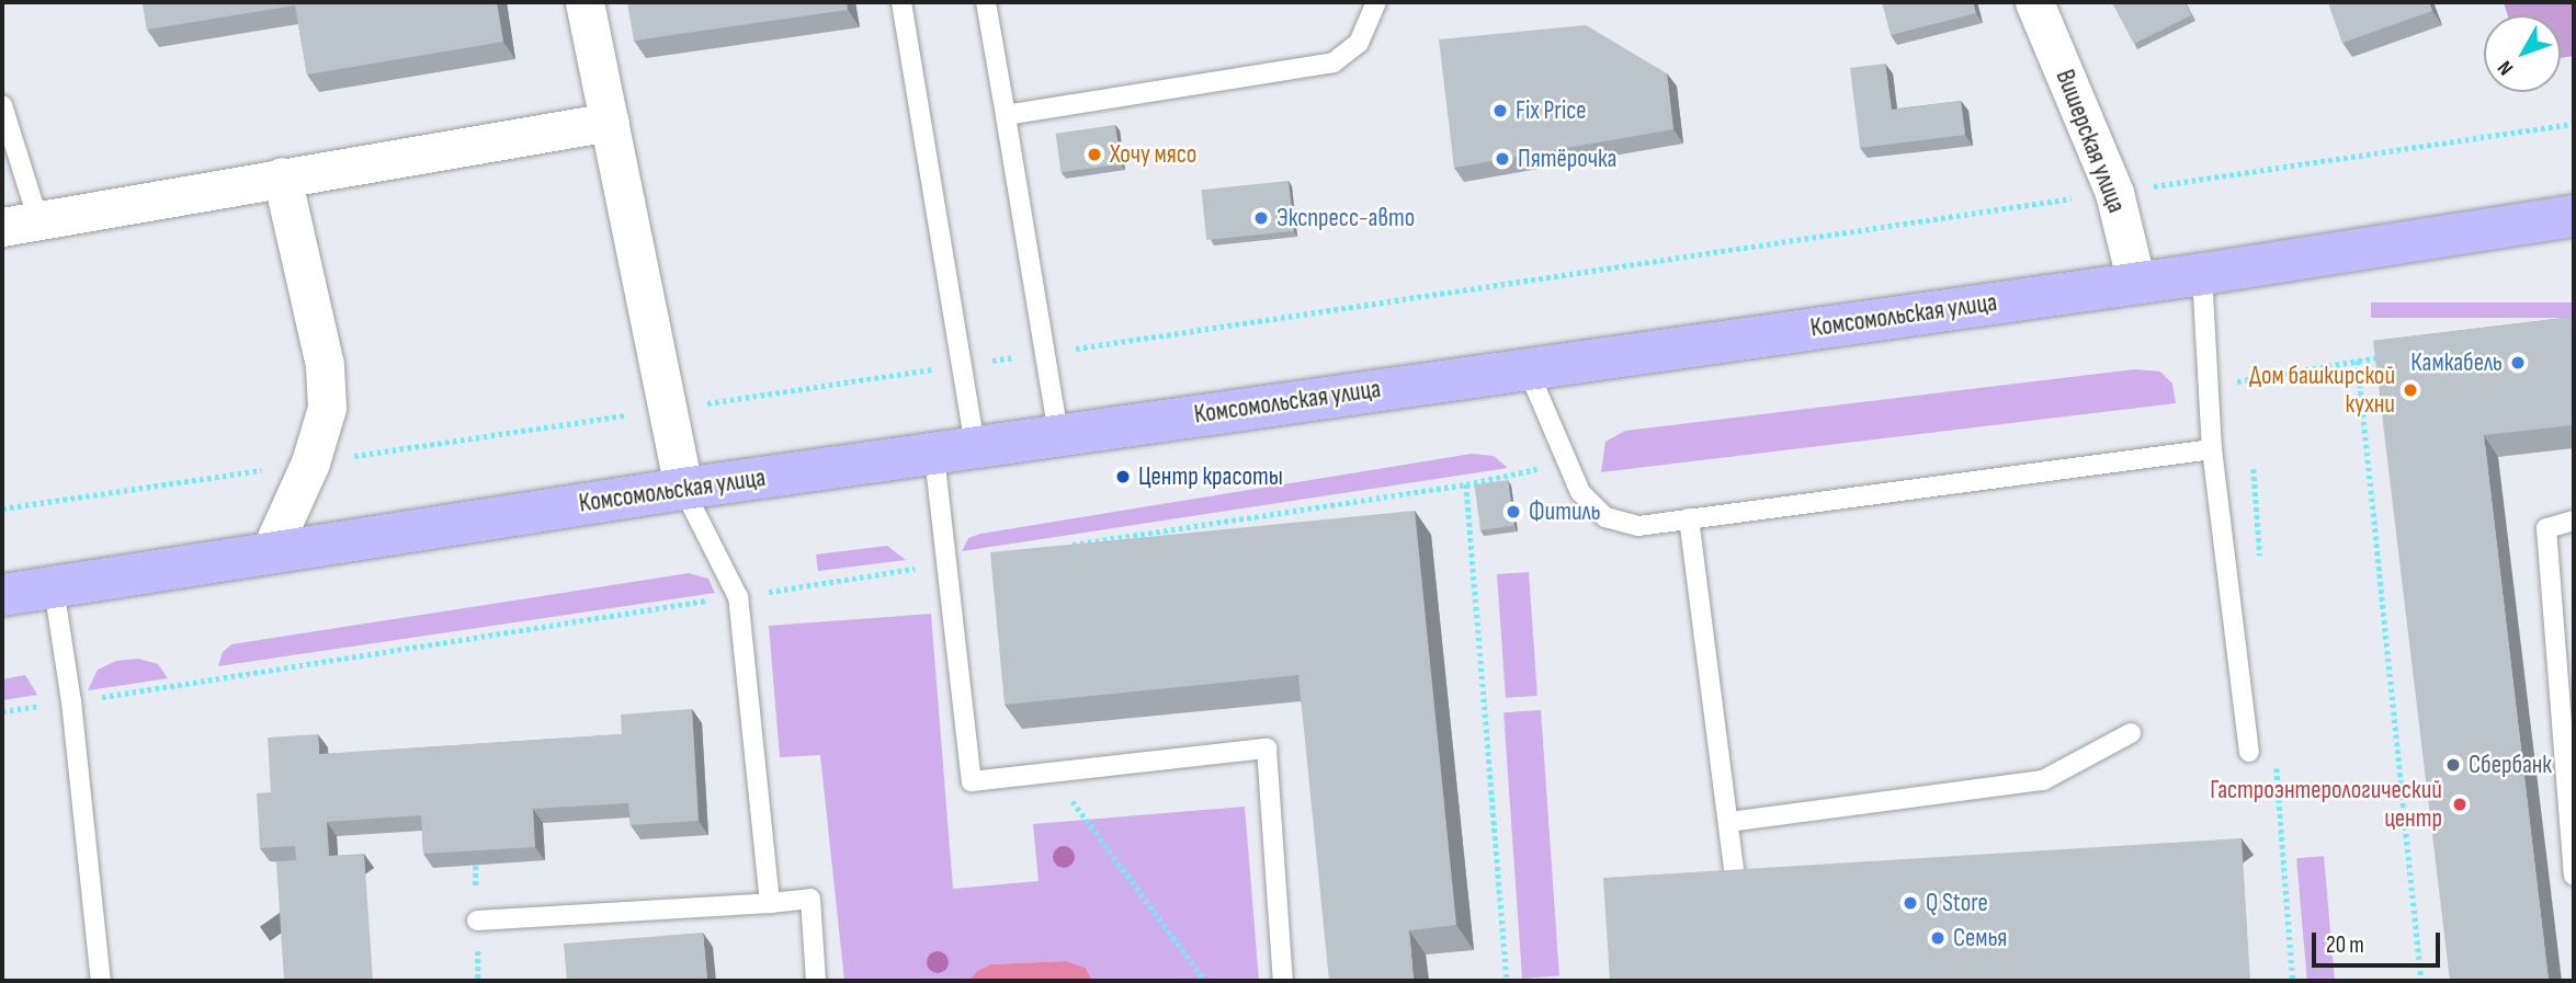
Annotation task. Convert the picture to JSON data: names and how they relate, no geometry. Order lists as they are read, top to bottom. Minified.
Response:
{"streets":{"main road":["Комсомольская улица"],"street":["Вишерская улица"]},"crossings":[["Вишерская улица","Комсомольская улица"]],"places":["Fix Price","Хочу мясо","Пятёрочка","Экспресс-авто","Камкабель","Дом башкирской кухни","Центр красоты","Фитиль","Сбербанк","Гастроэнтерологический центр","Q Store","Семья"],"scale_bar":"20 m","north":"bottom left"}
